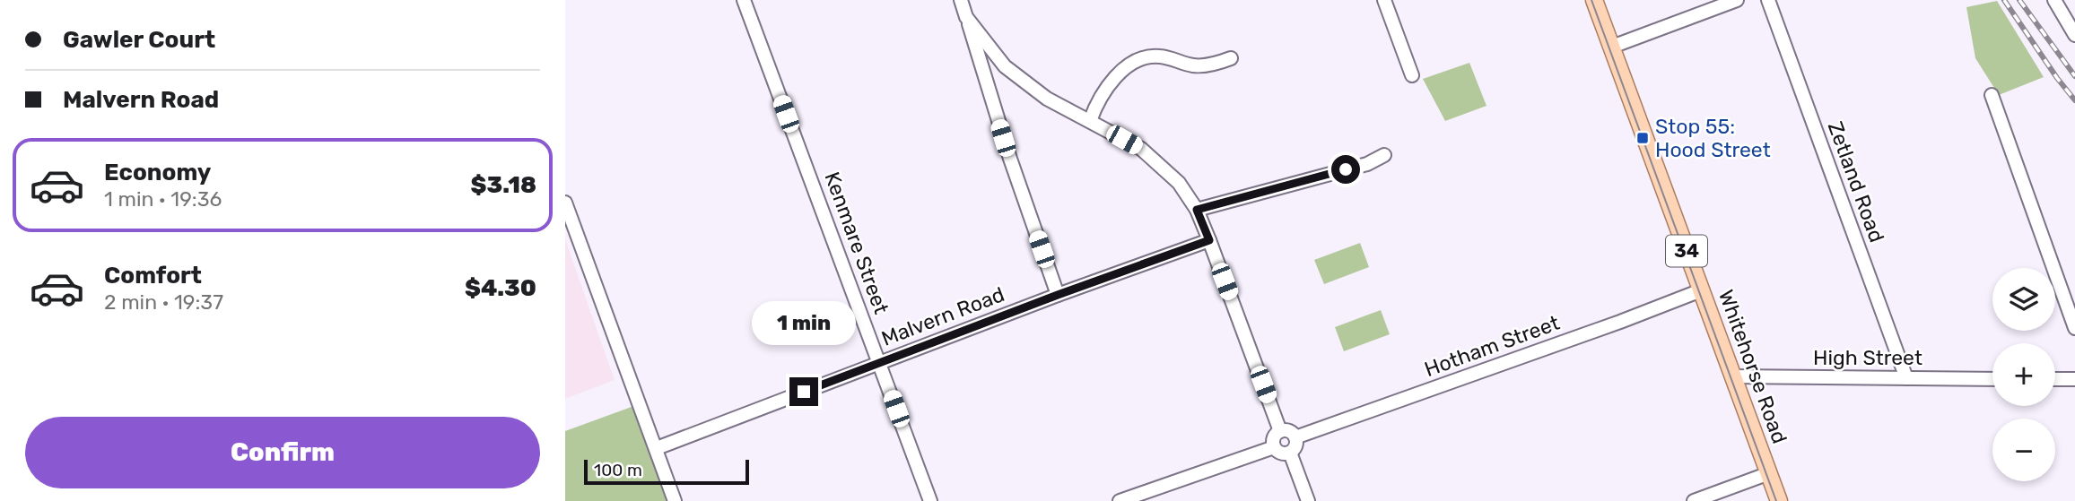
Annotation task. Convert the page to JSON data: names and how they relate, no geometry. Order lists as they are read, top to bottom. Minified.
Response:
{"streets":{"main road":["34","Whitehorse Road"],"street":["Zetland Road","Kenmare Street","Malvern Road","Hotham Street","High Street"]},"crossings":[["Zetland Road","High Street"],["Kenmare Street","Malvern Road"],["Hotham Street","Whitehorse Road"],["High Street","Whitehorse Road"]],"places":{"transit":["Stop 55: Hood Street"]},"scale_bar":"100 m","page":{"banner":["Gawler Court","Malvern Road"],"list":[{"name":"Economy","note":"1 min · 19:36","value":"$3.18"},{"name":"Comfort","note":"2 min · 19:37","value":"$4.30"}],"map_buttons":["+","−"],"bubble":"1 min","buttons":"Confirm","scale":"100 m"}}
